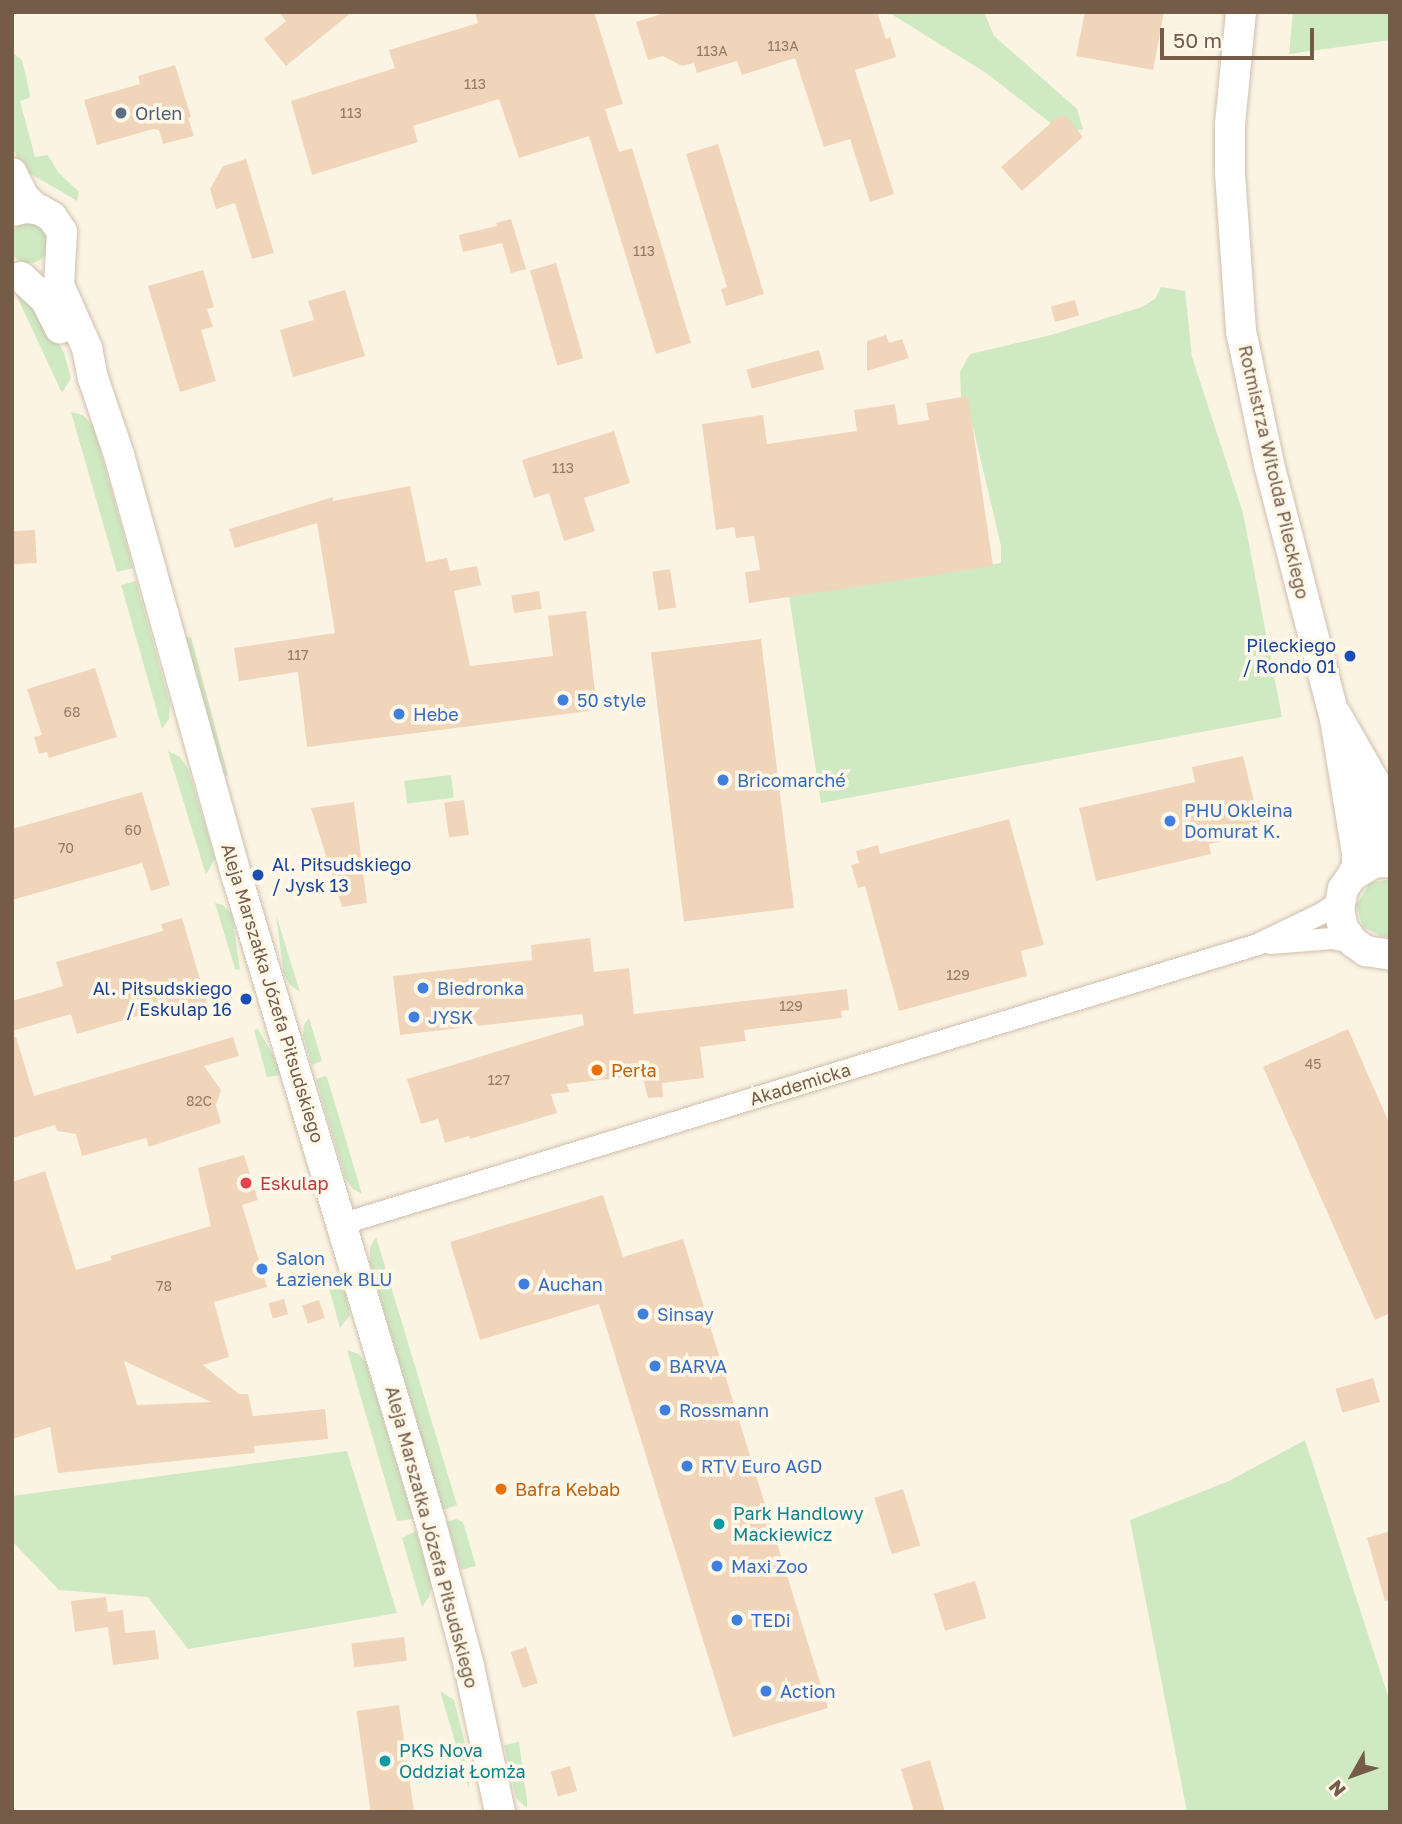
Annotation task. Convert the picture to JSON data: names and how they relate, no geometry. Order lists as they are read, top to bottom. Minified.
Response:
{"streets":{"street":["Rotmistrza Witolda Pileckiego","Aleja Marszałka Józefa Piłsudskiego","Akademicka"]},"crossings":[["Rotmistrza Witolda Pileckiego","Akademicka"],["Aleja Marszałka Józefa Piłsudskiego","Akademicka"]],"places":["Orlen","Pileckiego / Rondo 01","50 style","Hebe","Bricomarché","PHU Okleina Domurat K.","Al. Piłsudskiego / Jysk 13","Biedronka","Al. Piłsudskiego / Eskulap 16","JYSK","Perła","Eskulap","Salon Łazienek BLU","Auchan","Sinsay","BARVA","Rossmann","RTV Euro AGD","Bafra Kebab","Park Handlowy Mackiewicz","Maxi Zoo","TEDi","Action","PKS Nova Oddział Łomża"],"house_numbers":["113A","113A","113","113","113","113","117","68","60","70","129","129","45","127","82C","78"],"scale_bar":"50 m","north":"bottom left"}
